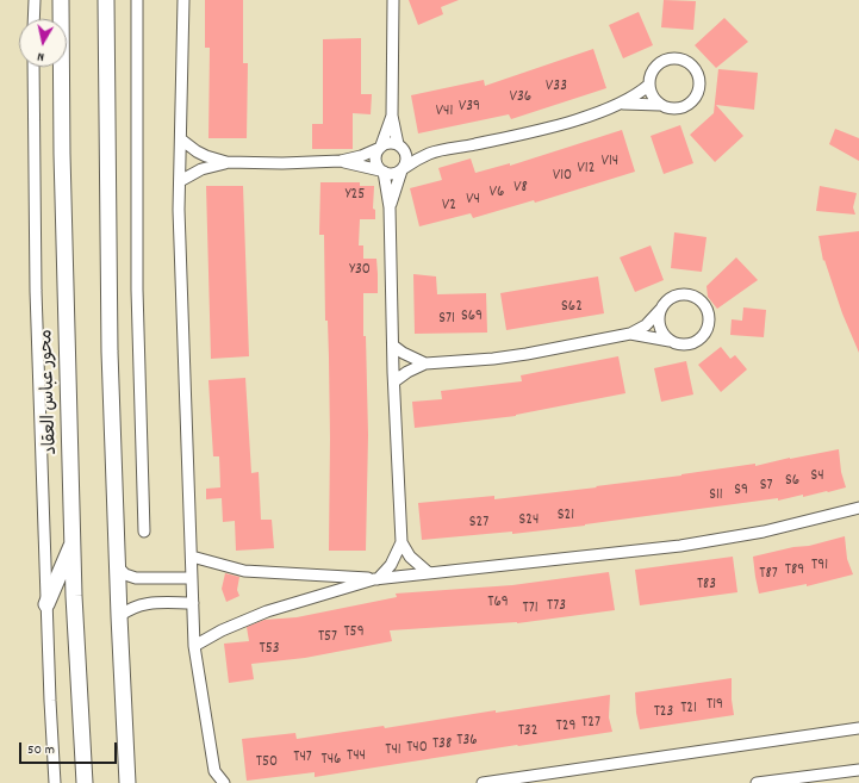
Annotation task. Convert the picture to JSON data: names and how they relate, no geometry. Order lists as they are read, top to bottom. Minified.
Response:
{"streets":{"main road":["محور عباس العقاد"]},"house_numbers":["V33","V36","V39","V41","V14","V12","V10","V8","V6","Y25","V4","V2","Y30","S62","S69","S71","S4","S6","S7","S9","S11","S21","S24","S27","T91","T89","T87","T83","T69","T73","T71","T59","T57","T53","T19","T21","T23","T27","T29","T32","T36","T38","T40","T41","T44","T47","T46","T50"],"scale_bar":"50 m","north":"bottom"}
